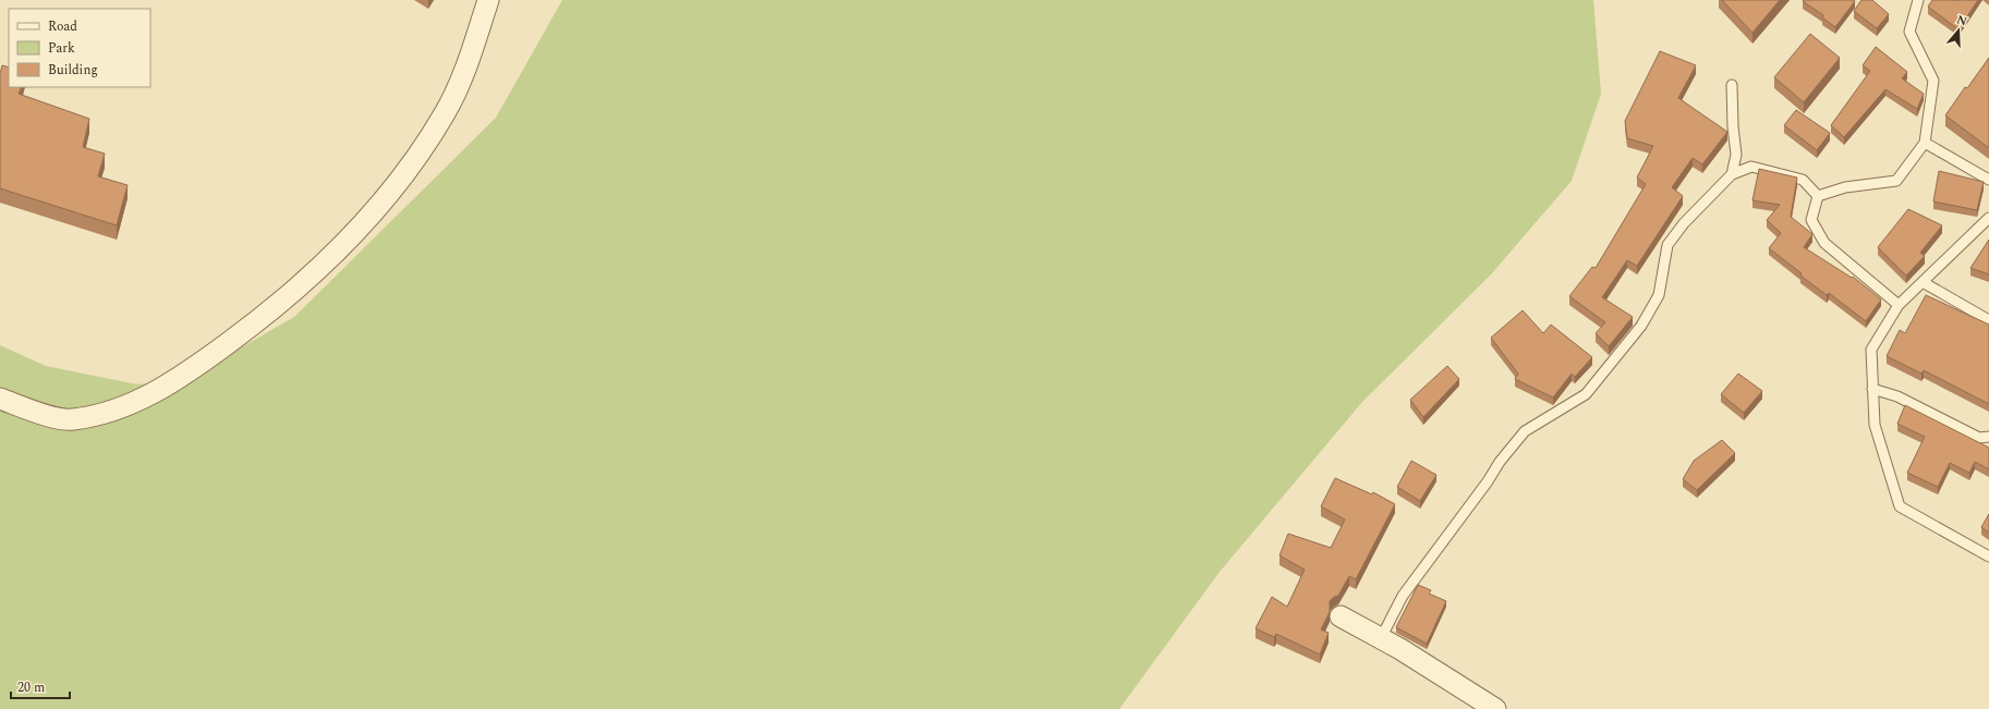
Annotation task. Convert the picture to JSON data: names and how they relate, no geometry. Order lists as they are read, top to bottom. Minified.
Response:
{"legend":["Road","Park","Building"],"scale_bar":"20 m","north":"top"}
